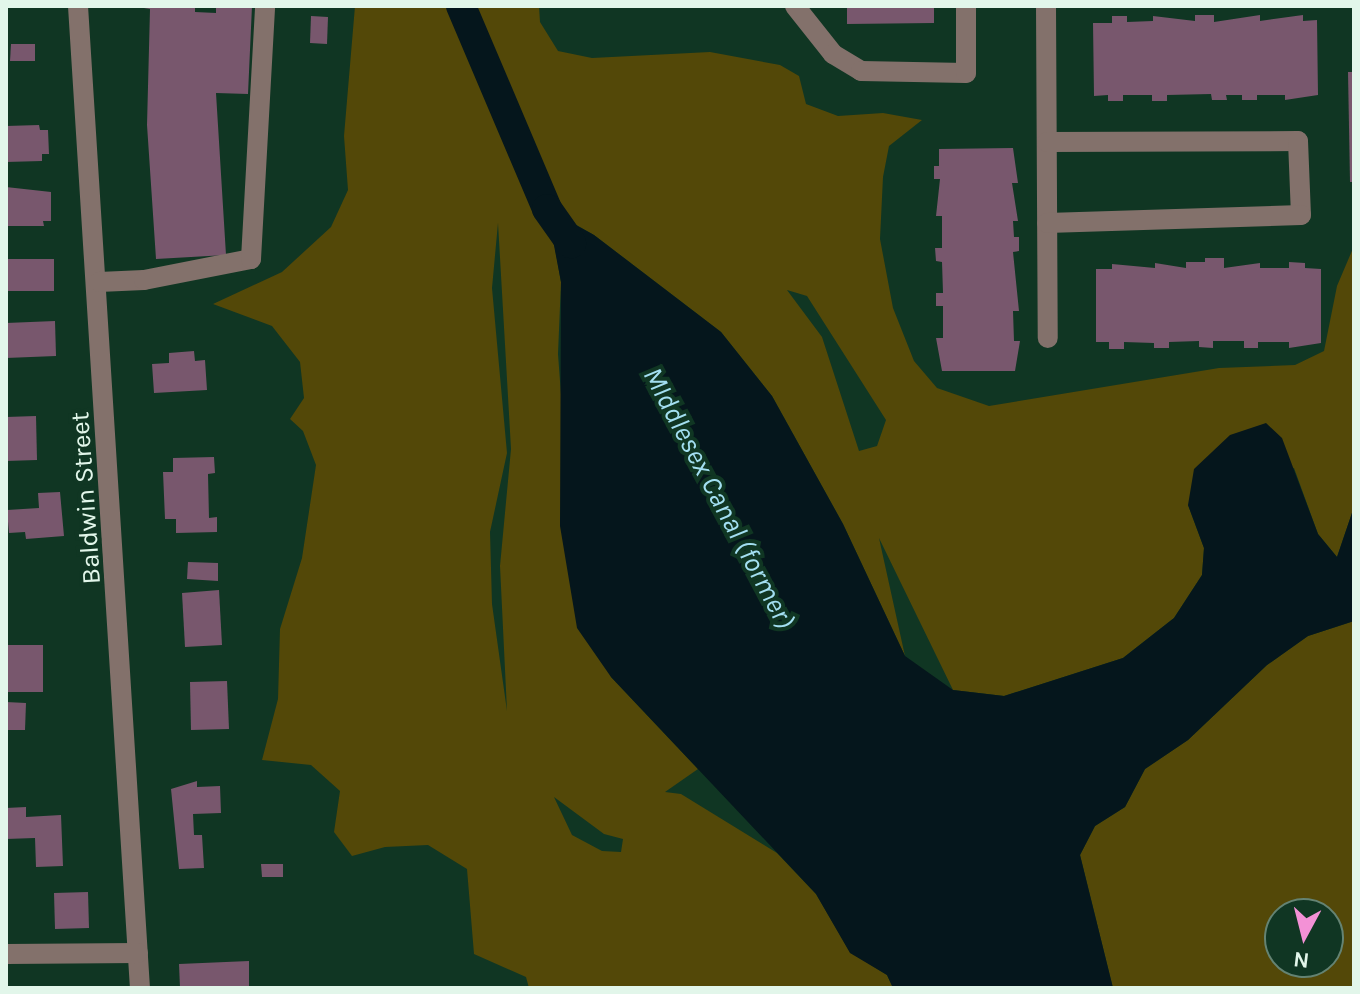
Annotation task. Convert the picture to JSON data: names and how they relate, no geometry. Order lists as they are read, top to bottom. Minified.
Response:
{"streets":{"street":["Baldwin Street"]},"water":["MIddlesex Canal (former)"],"north":"bottom"}
